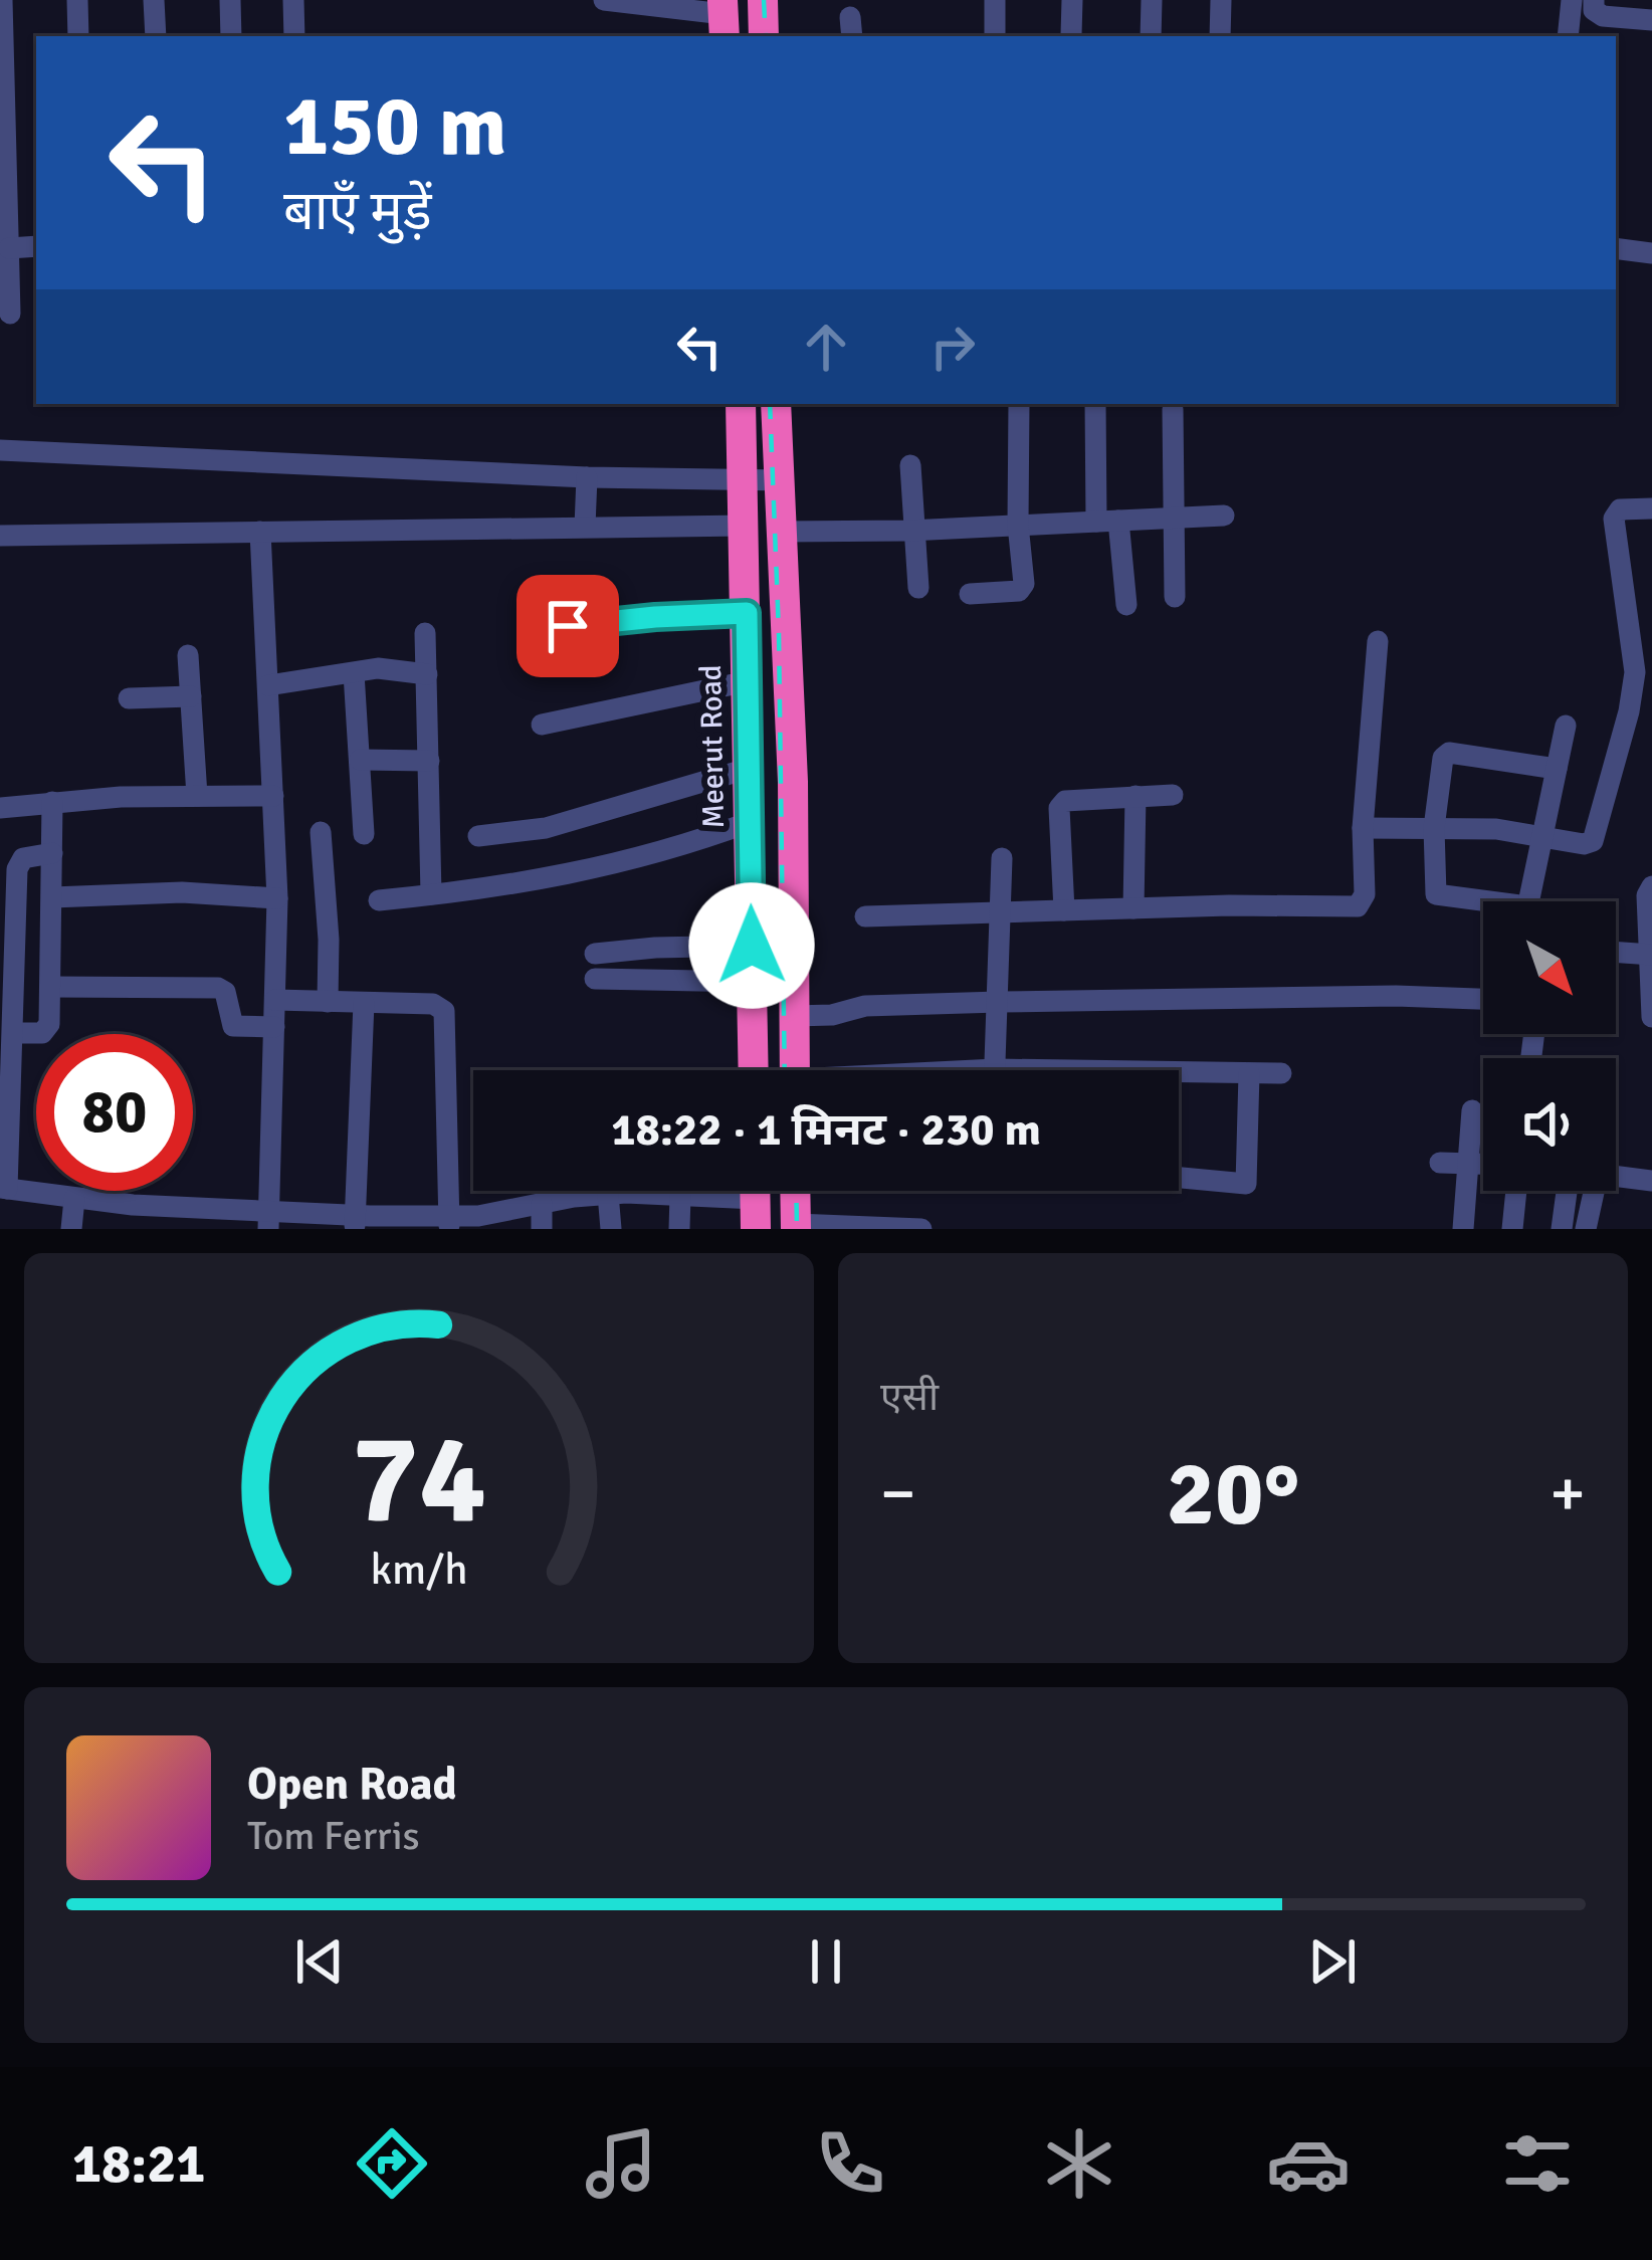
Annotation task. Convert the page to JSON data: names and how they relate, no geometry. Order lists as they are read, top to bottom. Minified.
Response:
{"streets":{"highway":["Meerut Road"]},"north":"bottom right","page":{"turn":["150 m","बाएँ मुड़ें"],"limit":"80","trip":"18:22 · 1 मिनट · 230 m","tile":"एसी","heat":["−","20°","+"],"song":["Open Road","Tom Ferris"],"tabs":"18:21","gauge":["74","km/h"]}}
